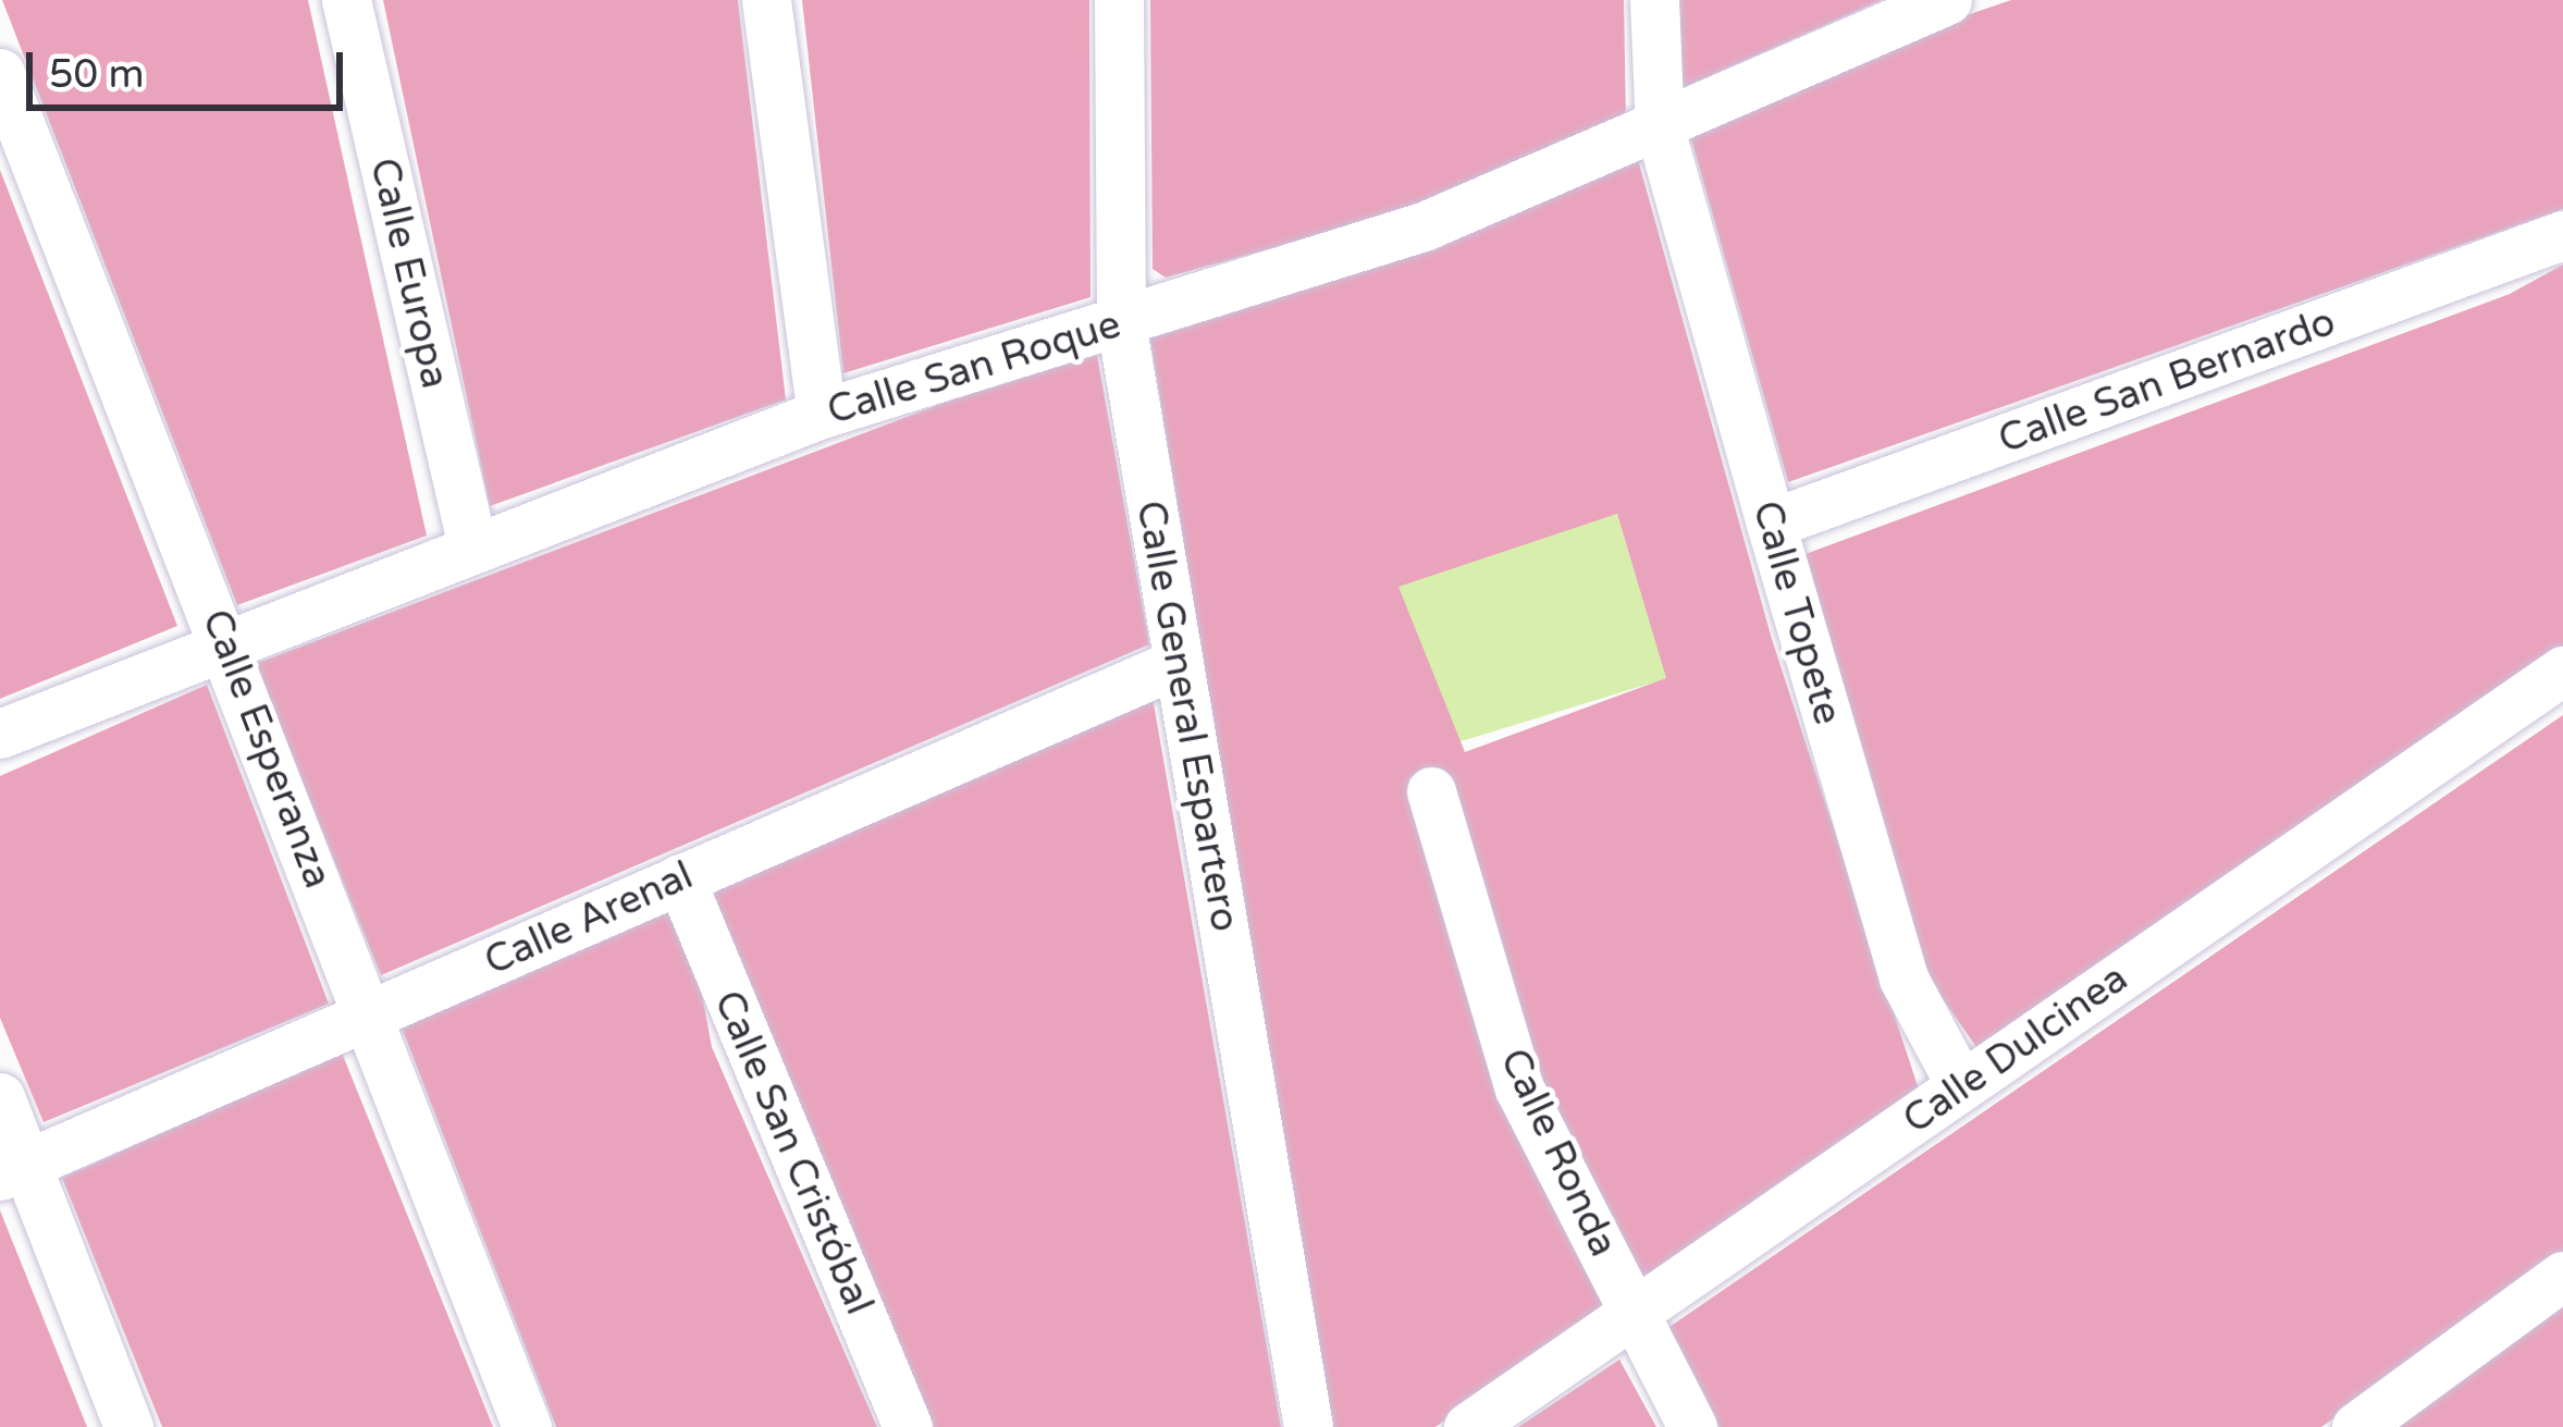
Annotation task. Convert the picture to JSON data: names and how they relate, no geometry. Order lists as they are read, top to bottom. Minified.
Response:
{"streets":{"street":["Calle Europa","Calle San Roque","Calle San Bernardo","Calle Topete","Calle General Espartero","Calle Esperanza","Calle Arenal","Calle Dulcinea","Calle San Cristóbal","Calle Ronda"]},"crossings":[["Calle Europa","Calle San Roque"],["Calle San Roque","Calle Topete"],["Calle San Roque","Calle General Espartero"],["Calle San Roque","Calle Esperanza"],["Calle San Bernardo","Calle Topete"],["Calle Topete","Calle Dulcinea"],["Calle General Espartero","Calle Arenal"],["Calle Esperanza","Calle Arenal"],["Calle Arenal","Calle San Cristóbal"],["Calle Dulcinea","Calle Ronda"]],"scale_bar":"50 m"}
